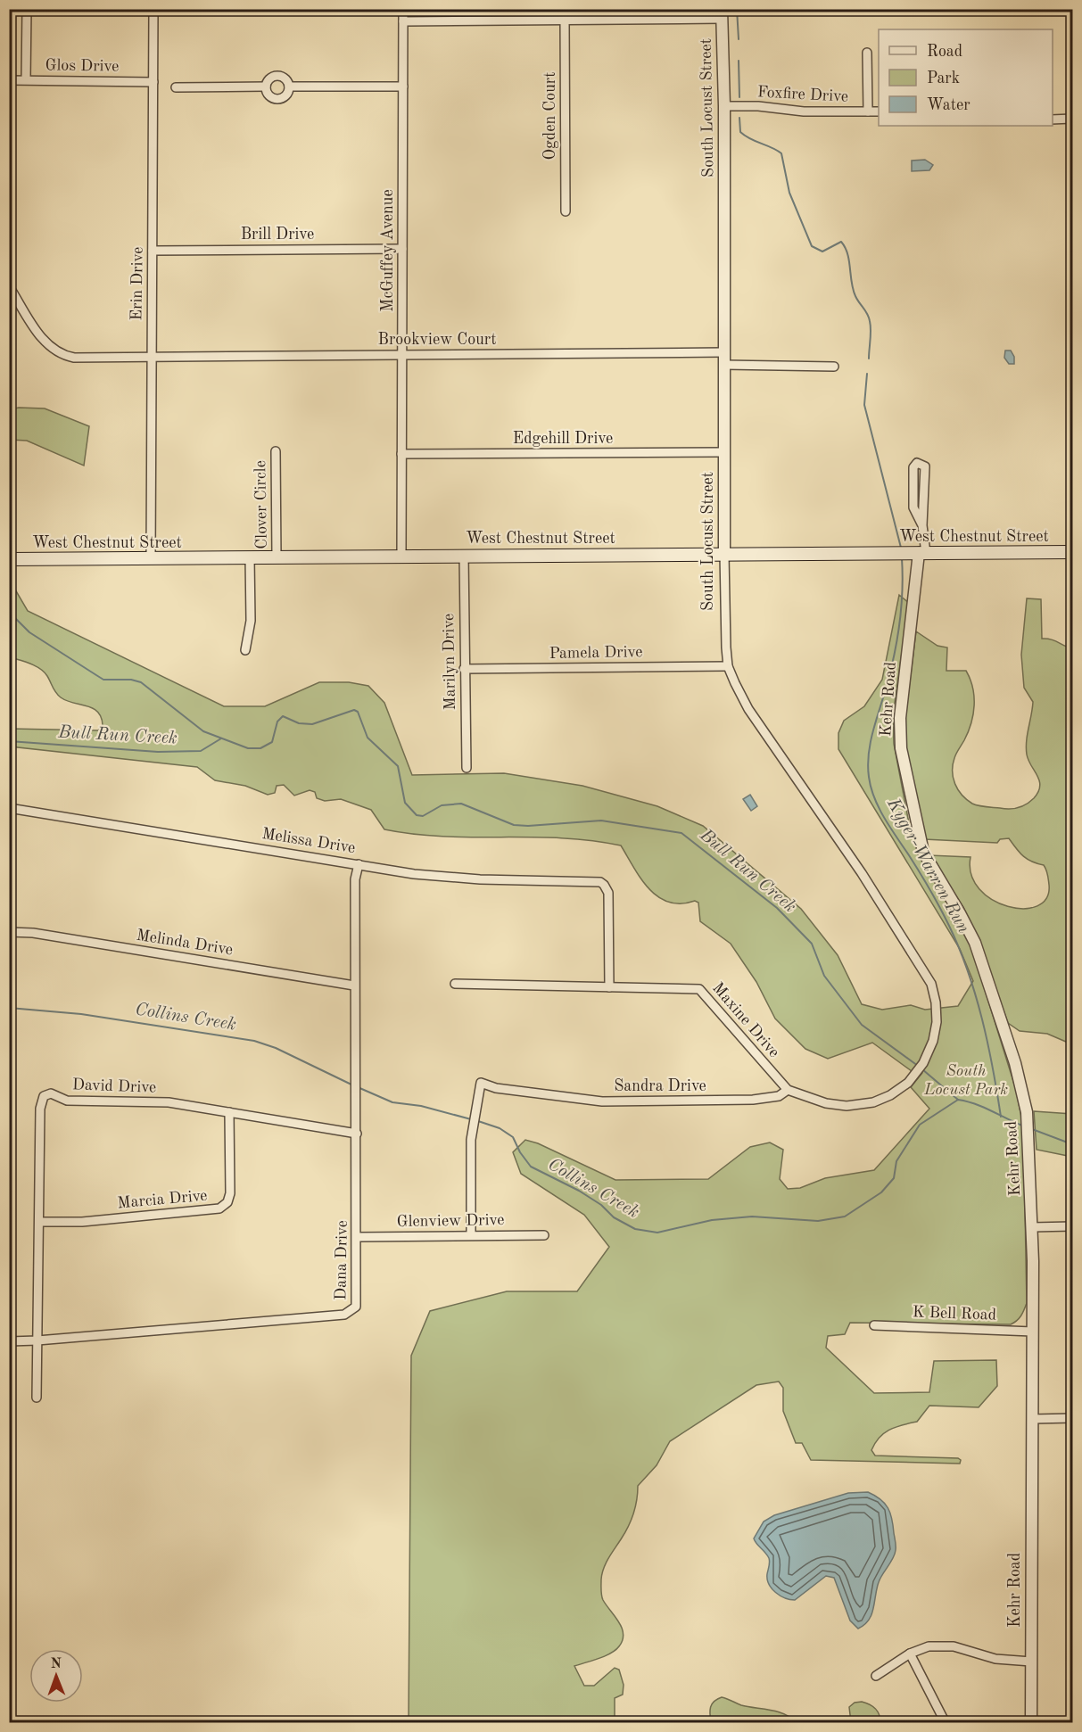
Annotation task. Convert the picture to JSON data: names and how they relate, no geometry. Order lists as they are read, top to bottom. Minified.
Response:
{"streets":{"main road":["West Chestnut Street"],"street":["Glos Drive","Foxfire Drive","South Locust Street","Ogden Court","Brill Drive","McGuffey Avenue","Erin Drive","Brookview Court","Edgehill Drive","Clover Circle","Pamela Drive","Marilyn Drive","Kehr Road","Melissa Drive","Melinda Drive","Maxine Drive","David Drive","Sandra Drive","Marcia Drive","Glenview Drive","Dana Drive","K Bell Road"]},"crossings":[["Glos Drive","Erin Drive"],["Foxfire Drive","South Locust Street"],["South Locust Street","Brookview Court"],["South Locust Street","Edgehill Drive"],["South Locust Street","West Chestnut Street"],["South Locust Street","Pamela Drive"],["South Locust Street","Maxine Drive"],["South Locust Street","Sandra Drive"],["Brill Drive","McGuffey Avenue"],["Brill Drive","Erin Drive"],["McGuffey Avenue","Brookview Court"],["McGuffey Avenue","Edgehill Drive"],["McGuffey Avenue","West Chestnut Street"],["Erin Drive","Brookview Court"],["Erin Drive","West Chestnut Street"],["Clover Circle","West Chestnut Street"],["West Chestnut Street","Marilyn Drive"],["West Chestnut Street","Kehr Road"],["Pamela Drive","Marilyn Drive"],["Kehr Road","K Bell Road"],["Melissa Drive","Maxine Drive"],["Melissa Drive","Dana Drive"],["Melinda Drive","Dana Drive"],["Maxine Drive","Sandra Drive"],["David Drive","Marcia Drive"],["David Drive","Dana Drive"],["Sandra Drive","Glenview Drive"],["Glenview Drive","Dana Drive"]],"water":["Bull Run Creek","Kyger-Warren Run","Collins Creek"],"parks":["South Locust Park"],"legend":["Road","Park","Water"],"north":"top"}
